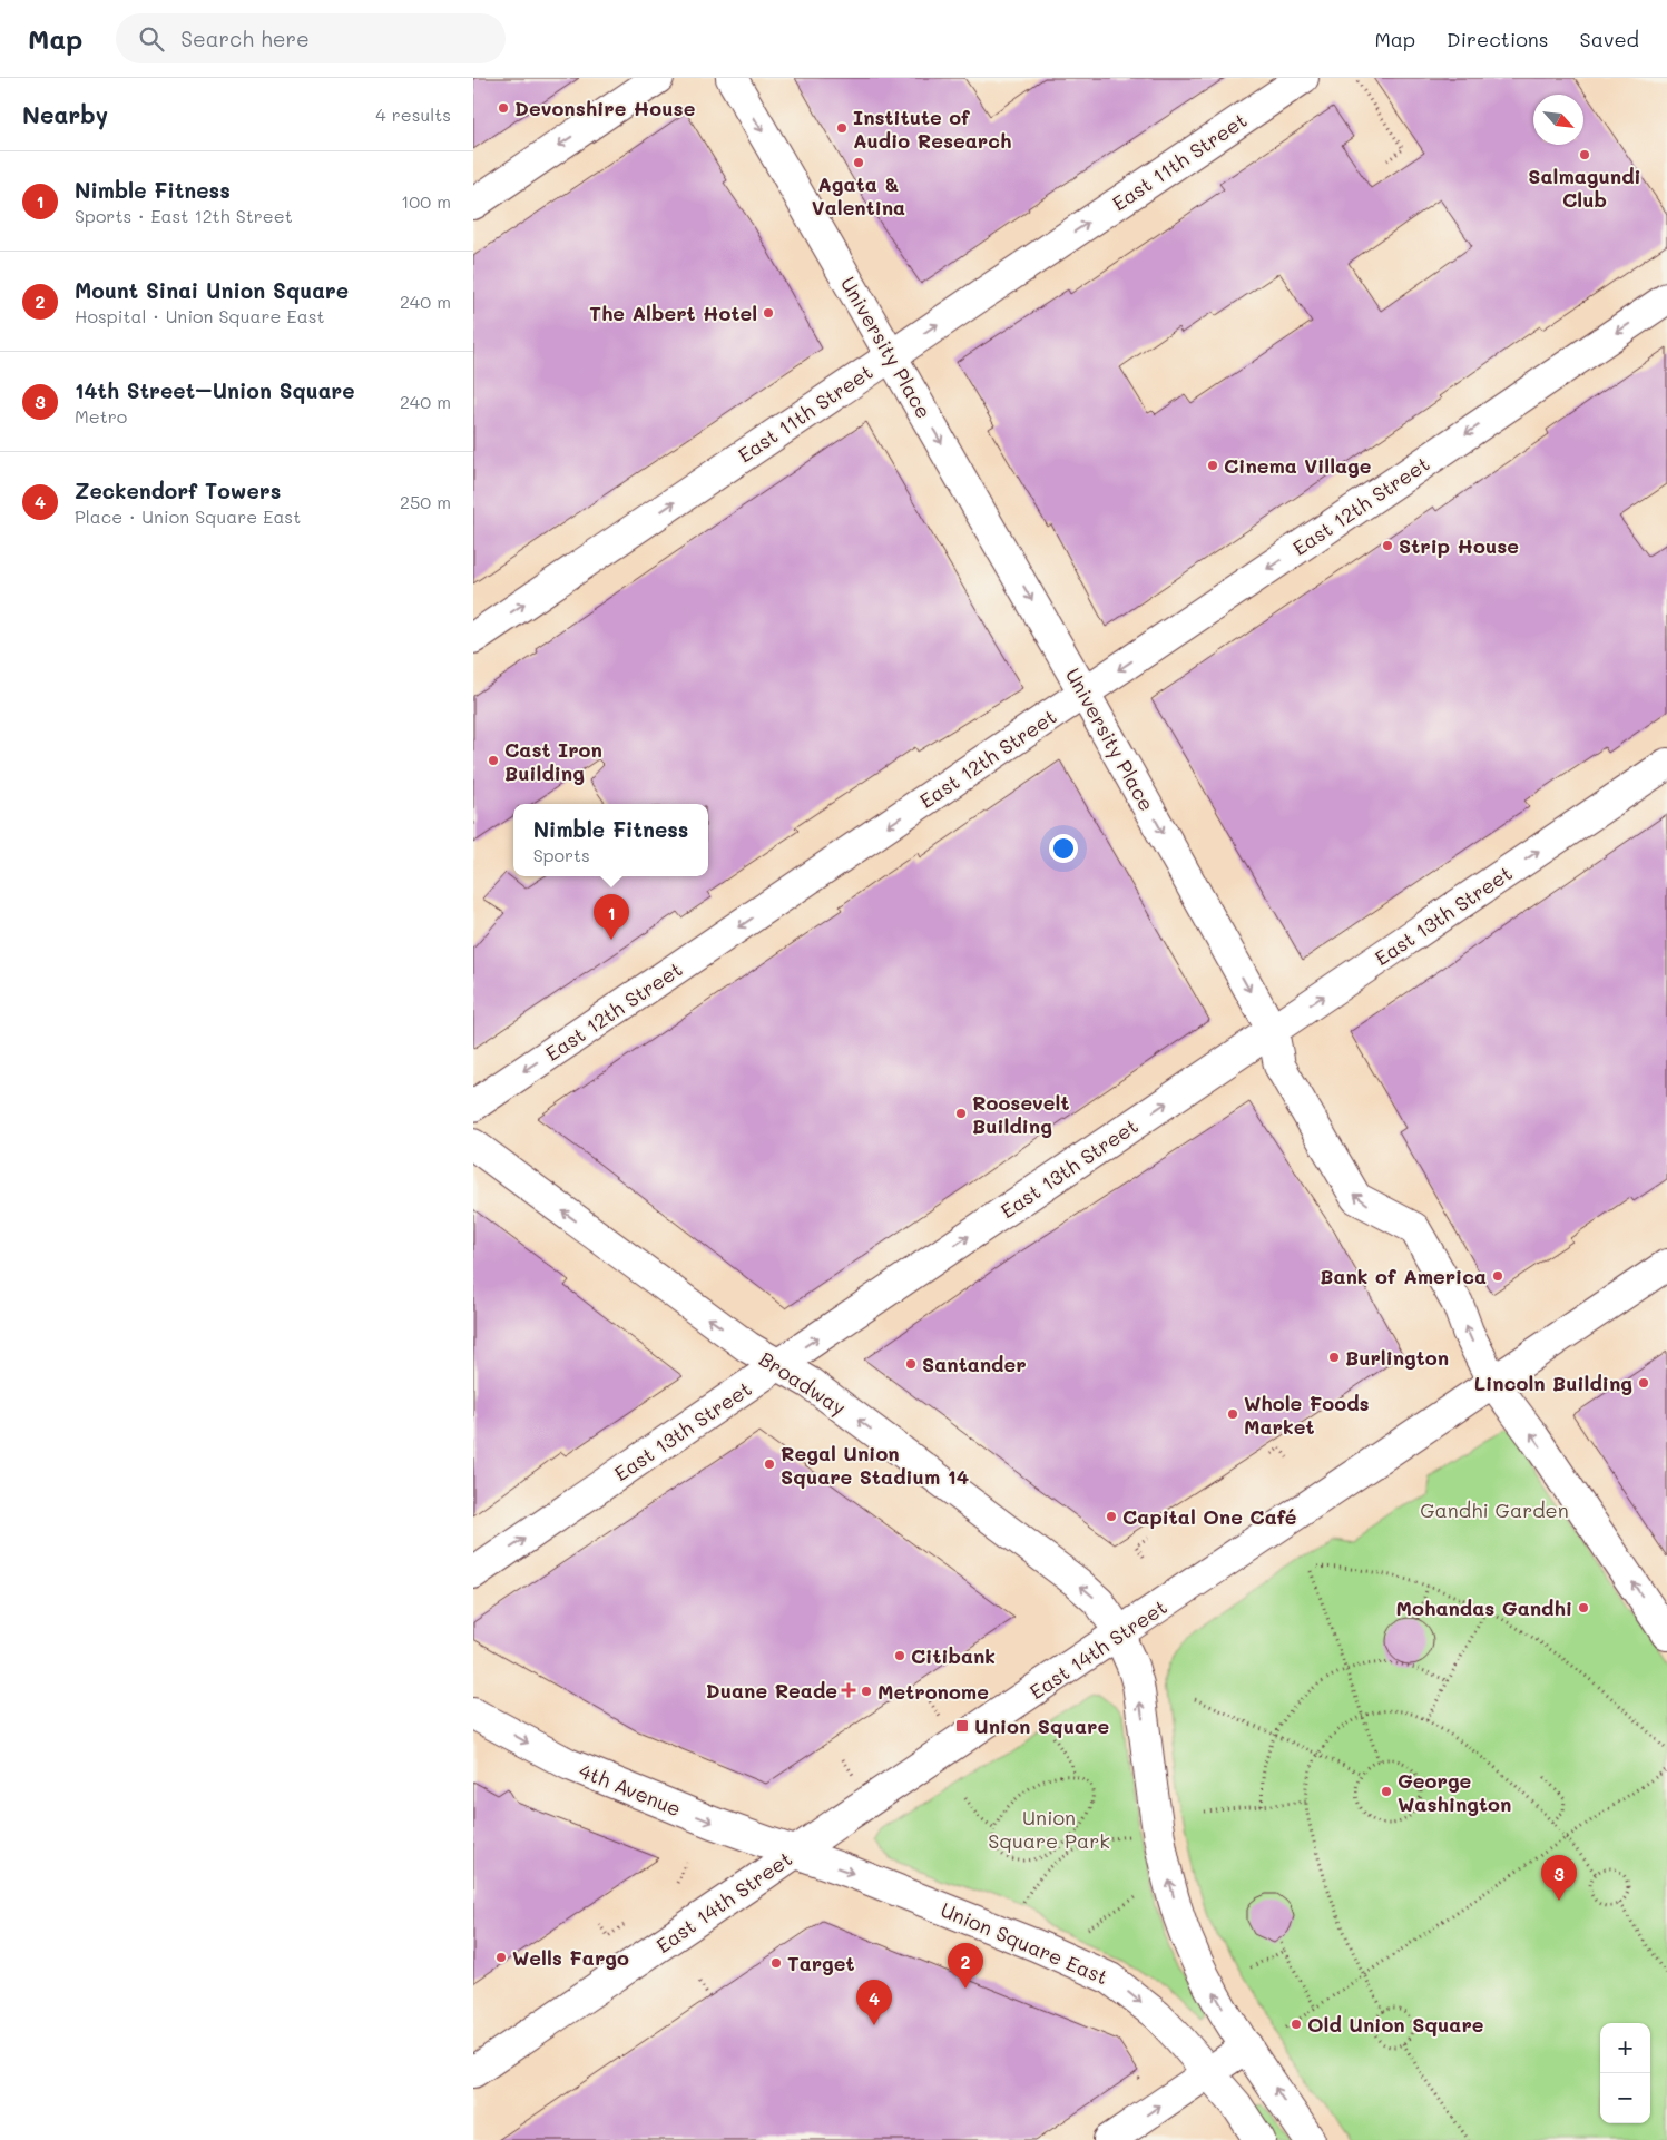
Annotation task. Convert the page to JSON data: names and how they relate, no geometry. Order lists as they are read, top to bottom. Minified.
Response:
{"streets":{"street":["East 11th Street","University Place","East 12th Street","East 13th Street","Broadway","East 14th Street","4th Avenue","Union Square East"]},"crossings":[["East 11th Street","University Place"],["University Place","East 12th Street"],["University Place","East 13th Street"],["University Place","East 14th Street"],["East 13th Street","Broadway"],["Broadway","East 14th Street"],["East 14th Street","4th Avenue"],["East 14th Street","Union Square East"],["4th Avenue","Union Square East"]],"one_way":["East 11th Street","East 12th Street","East 13th Street","Broadway","4th Avenue","Union Square East"],"parks":["Gandhi Garden","Union Square Park"],"places":{"other":["Devonshire House","Institute of Audio Research","Salmagundi Club","Agata & Valentina","The Albert Hotel","Cinema Village","Strip House","Cast Iron Building","Roosevelt Building","Bank of America","Burlington","Santander","Lincoln Building","Whole Foods Market","Regal Union Square Stadium 14","Capital One Café","Mohandas Gandhi","Citibank","Metronome","George Washington","Wells Fargo","Target","Old Union Square"],"health":["Duane Reade"],"transit":["Union Square"]},"north":"bottom right","page":{"header":"Map","search":"Search here","nav":["Map","Directions","Saved"],"heading":["Nearby","4 results"],"list":[{"mark":"1","name":"Nimble Fitness","note":"Sports · East 12th Street","value":"100 m"},{"mark":"2","name":"Mount Sinai Union Square","note":"Hospital · Union Square East","value":"240 m"},{"mark":"3","name":"14th Street–Union Square","note":"Metro","value":"240 m"},{"mark":"4","name":"Zeckendorf Towers","note":"Place · Union Square East","value":"250 m"}],"popup":["Nimble Fitness","Sports"],"pins":["1","3","2","4"],"map_buttons":["+","−"]}}
